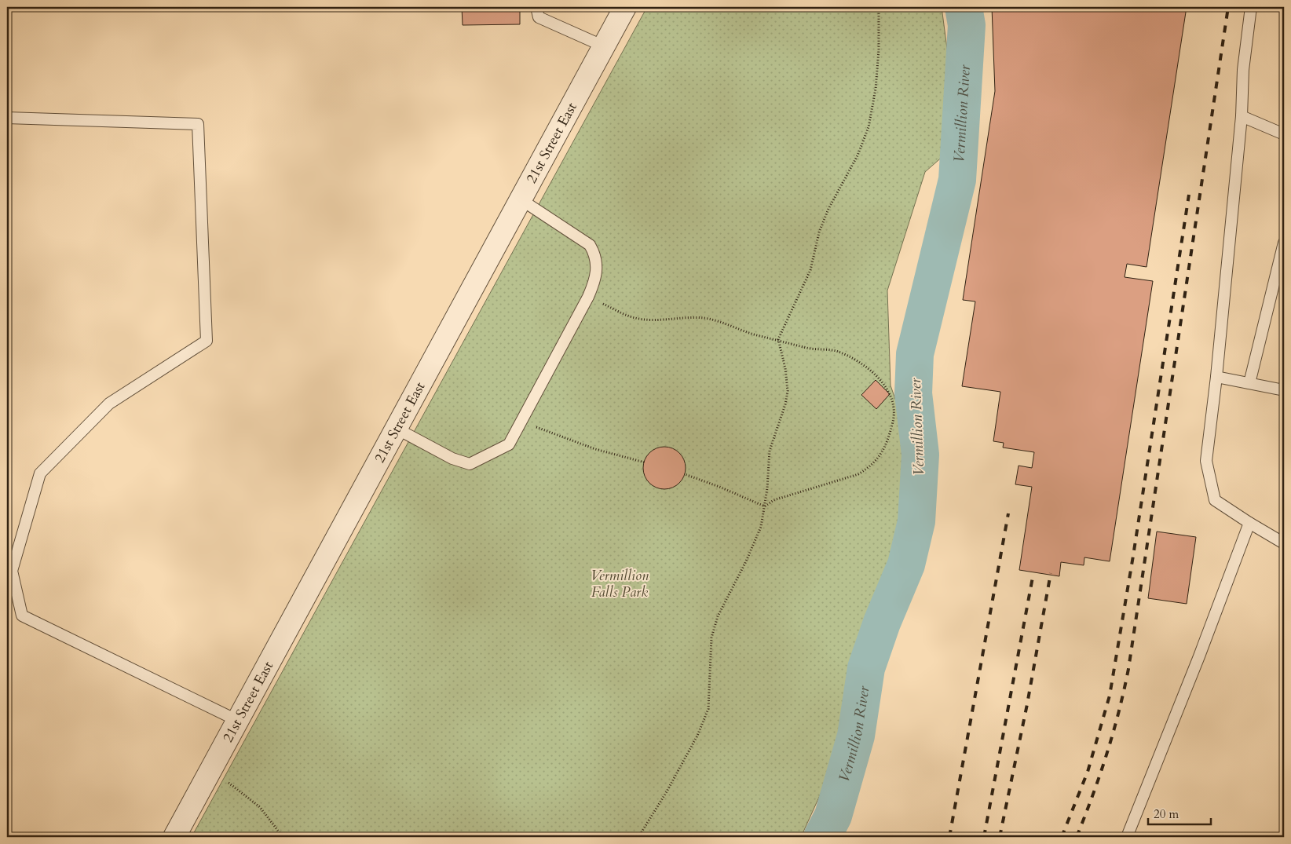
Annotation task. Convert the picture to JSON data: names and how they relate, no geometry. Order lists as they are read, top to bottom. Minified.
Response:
{"streets":{"street":["21st Street East"]},"water":["Vermillion River"],"parks":["Vermillion Falls Park"],"scale_bar":"20 m"}
